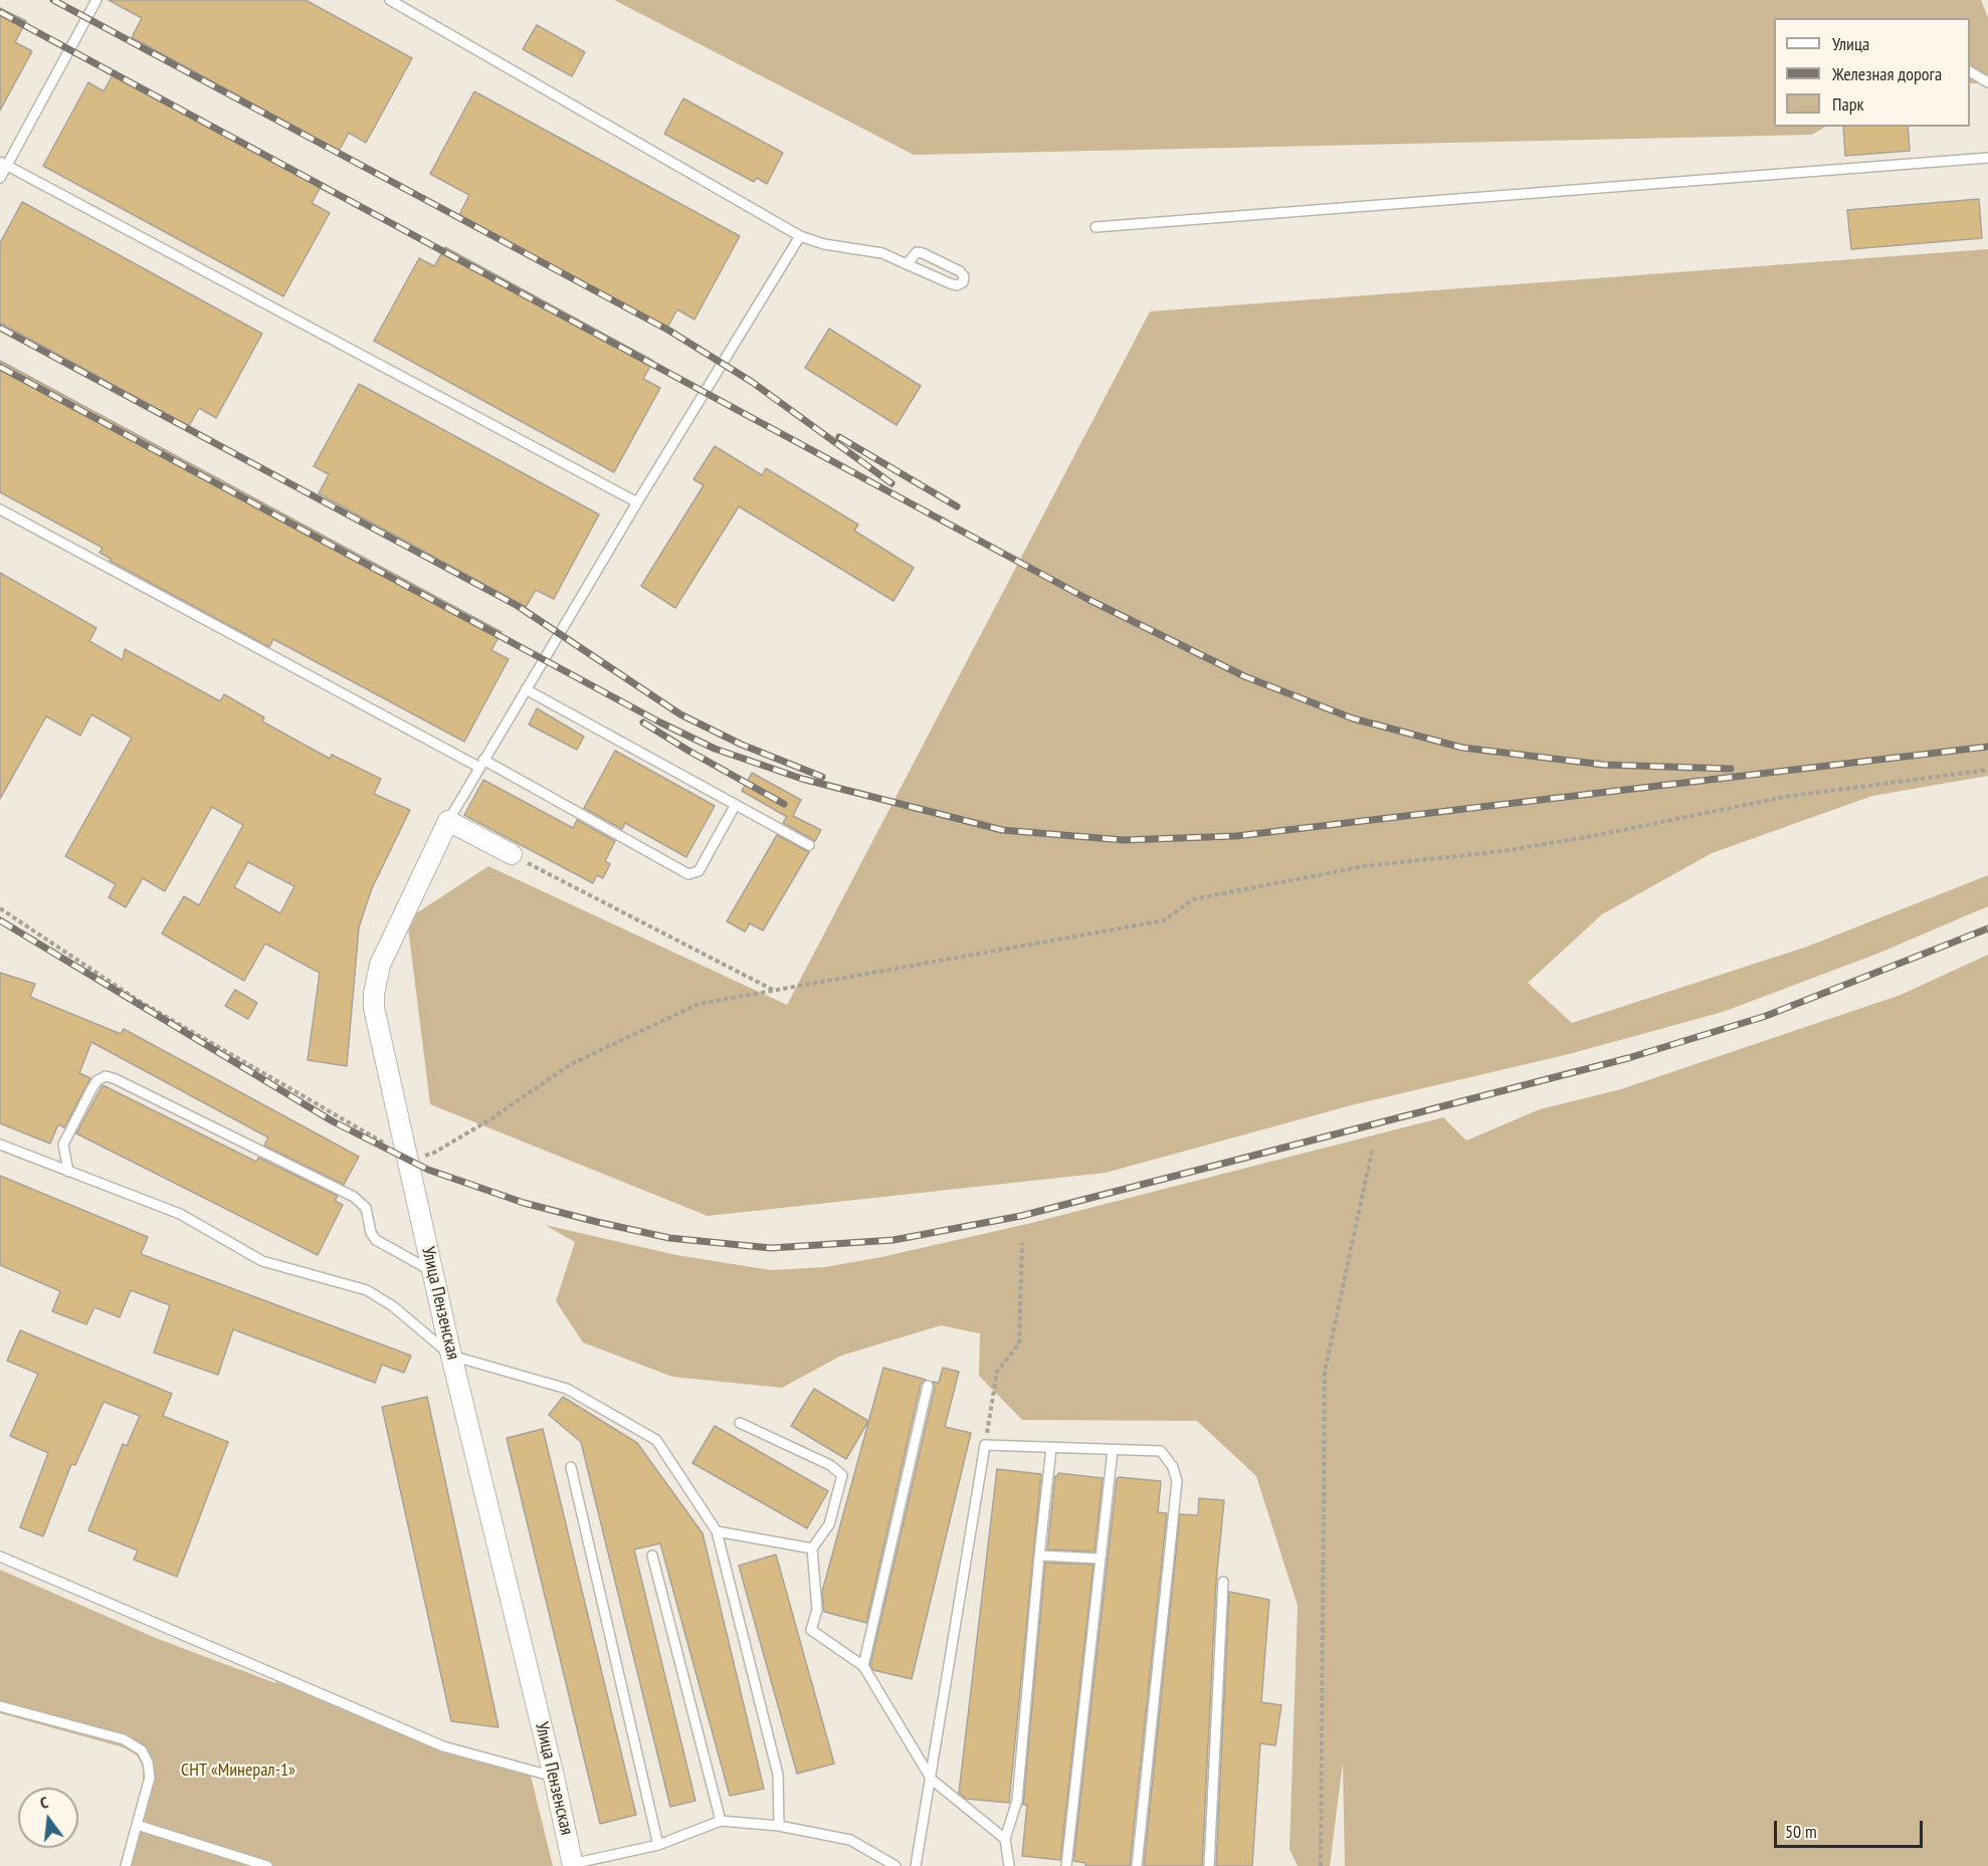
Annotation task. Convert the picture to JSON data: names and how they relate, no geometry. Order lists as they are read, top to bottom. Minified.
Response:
{"streets":{"street":["Улица Пензенская"]},"parks":["СНТ «Минерал-1»"],"legend":["Улица","Железная дорога","Парк"],"scale_bar":"50 m","north":"top"}
